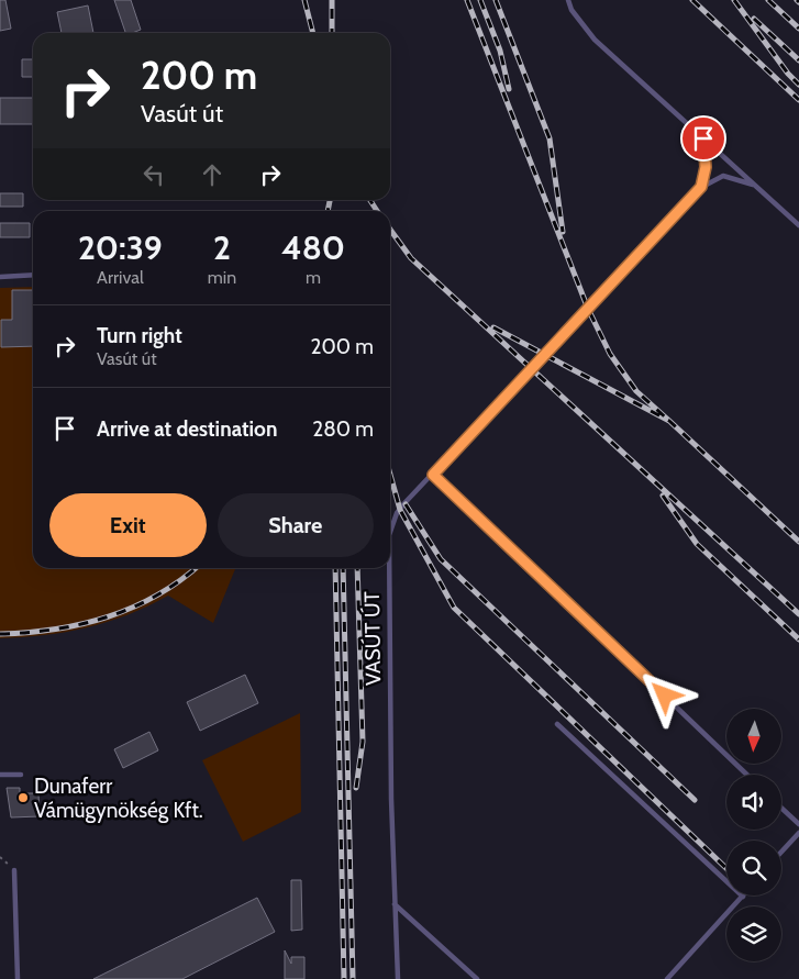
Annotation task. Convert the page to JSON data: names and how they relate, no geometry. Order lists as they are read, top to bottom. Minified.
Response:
{"streets":{"lane":["VASÚT ÚT"]},"places":["Dunaferr Vámügynökség Kft."],"north":"bottom","page":{"turn":["200 m","Vasút út"],"eta":["20:39","Arrival","2","min","480","m"],"list":[{"name":"Turn right","note":"Vasút út","value":"200 m"},{"name":"Arrive at destination","value":"280 m"}],"buttons":["Exit","Share"]}}
